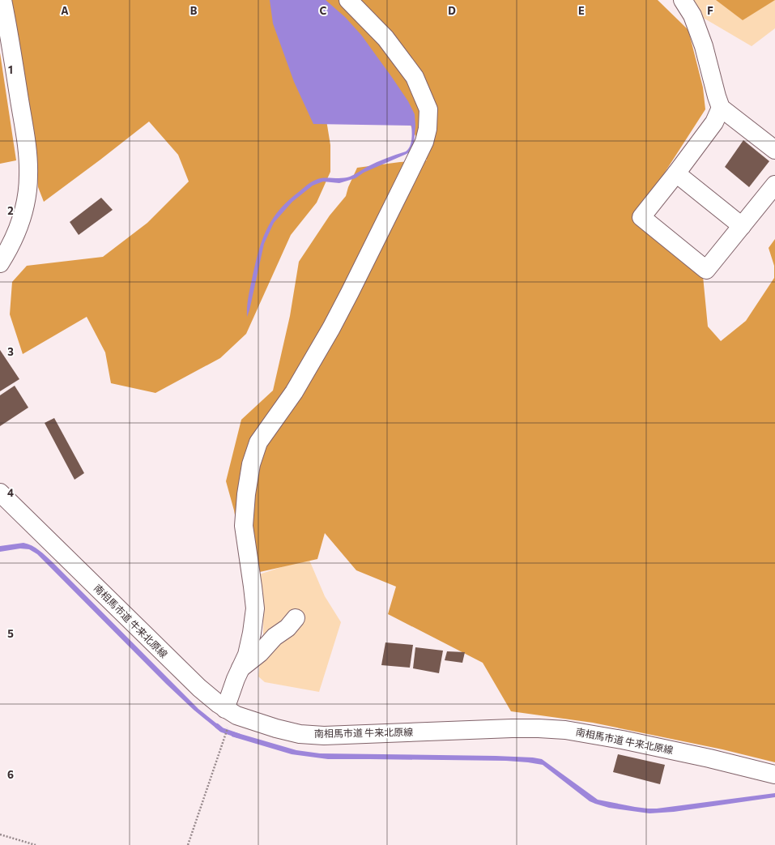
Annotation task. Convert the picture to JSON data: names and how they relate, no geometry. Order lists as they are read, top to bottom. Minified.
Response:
{"streets":{"street":["南相馬市道 牛来北原線"]},"grid":{"columns":["A","B","C","D","E","F"],"rows":["1","2","3","4","5","6"]}}
